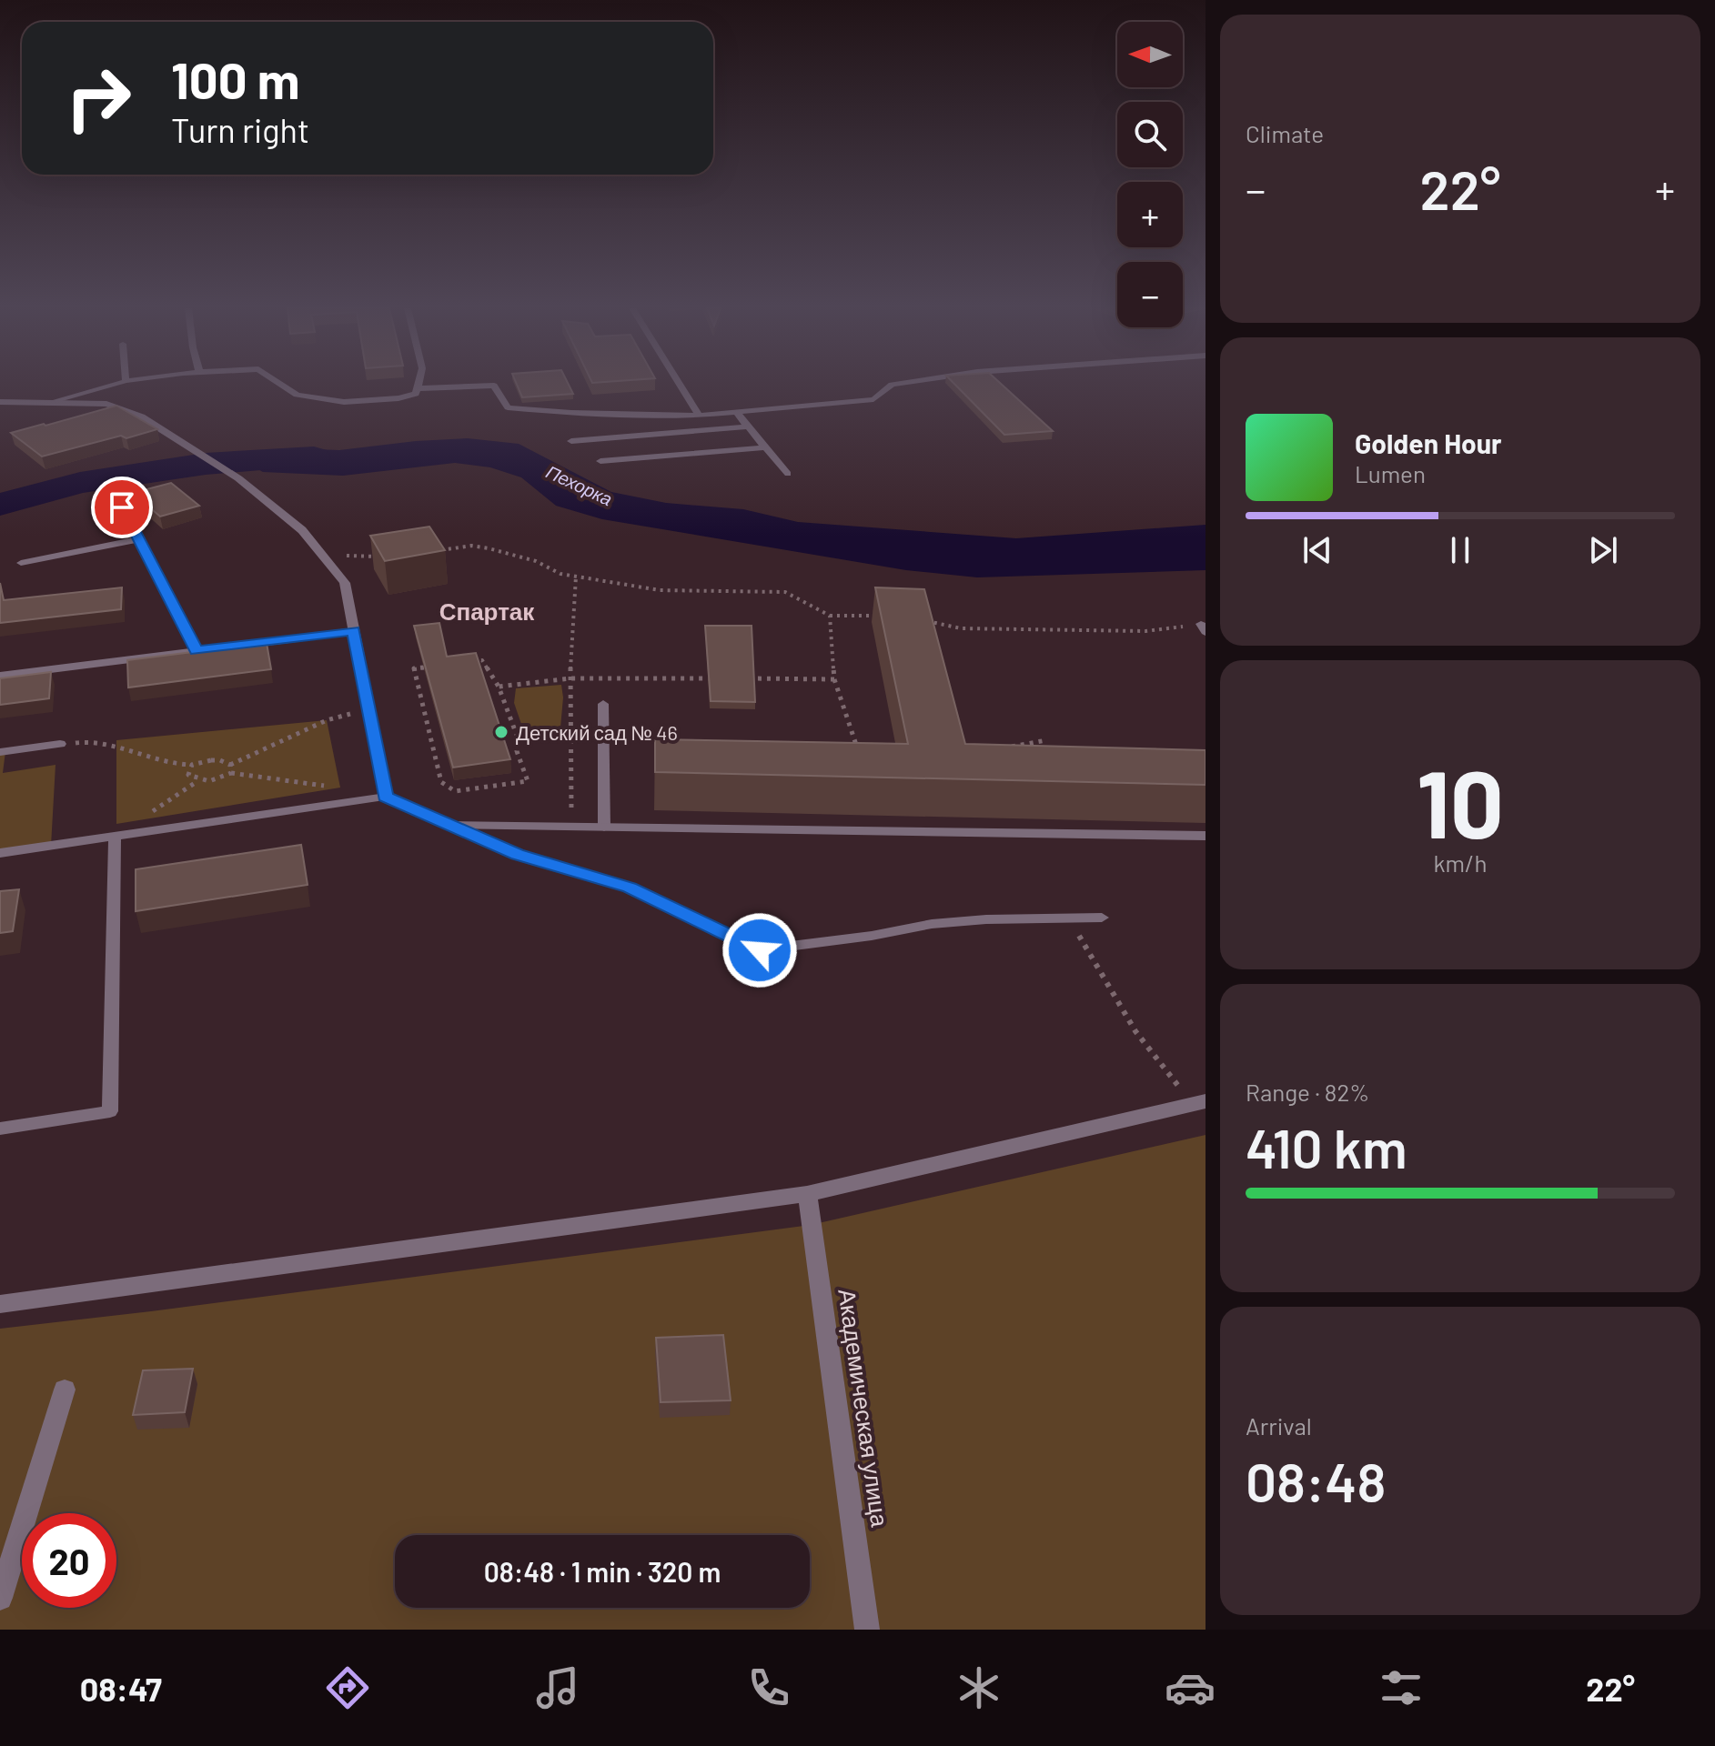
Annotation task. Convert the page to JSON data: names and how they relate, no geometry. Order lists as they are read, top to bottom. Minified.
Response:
{"streets":{"street":["Академическая улица"]},"districts":["Спартак"],"water":["Пехорка"],"places":["Детский сад № 46"],"north":"left","page":{"tile":["Climate",["10","km/h"],["Range · 82%","410 km"],["Arrival","08:48"]],"map_buttons":["+","−"],"turn":["100 m","Turn right"],"heat":["−","22°","+"],"song":["Golden Hour","Lumen"],"limit":"20","trip":"08:48 · 1 min · 320 m","tabs":["08:47","22°"]}}
